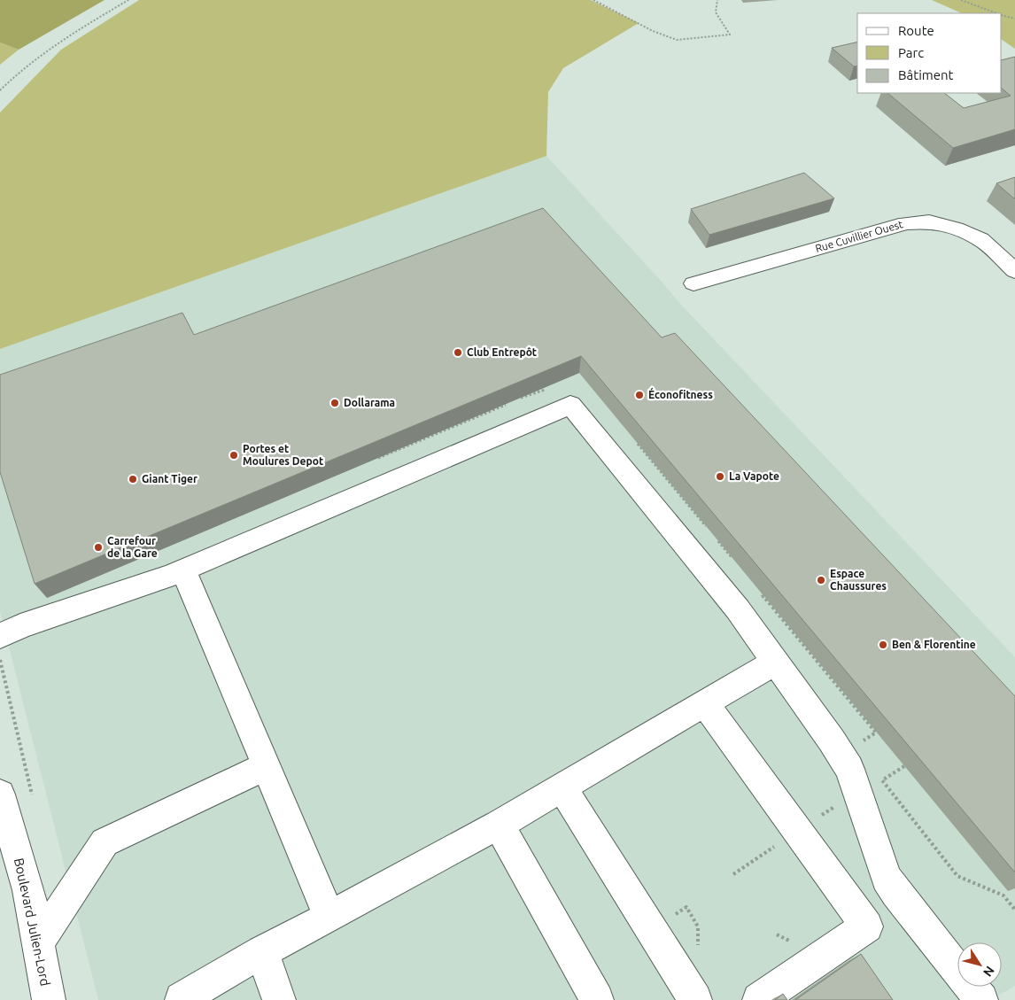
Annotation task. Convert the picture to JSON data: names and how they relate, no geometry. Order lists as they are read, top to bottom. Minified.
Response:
{"streets":{"street":["Rue Cuvillier Ouest","Boulevard Julien-Lord"]},"places":["Club Entrepôt","Éconofitness","Dollarama","Portes et Moulures Depot","La Vapote","Giant Tiger","Carrefour de la Gare","Espace Chaussures","Ben & Florentine"],"legend":["Route","Parc","Bâtiment"],"north":"bottom right"}
